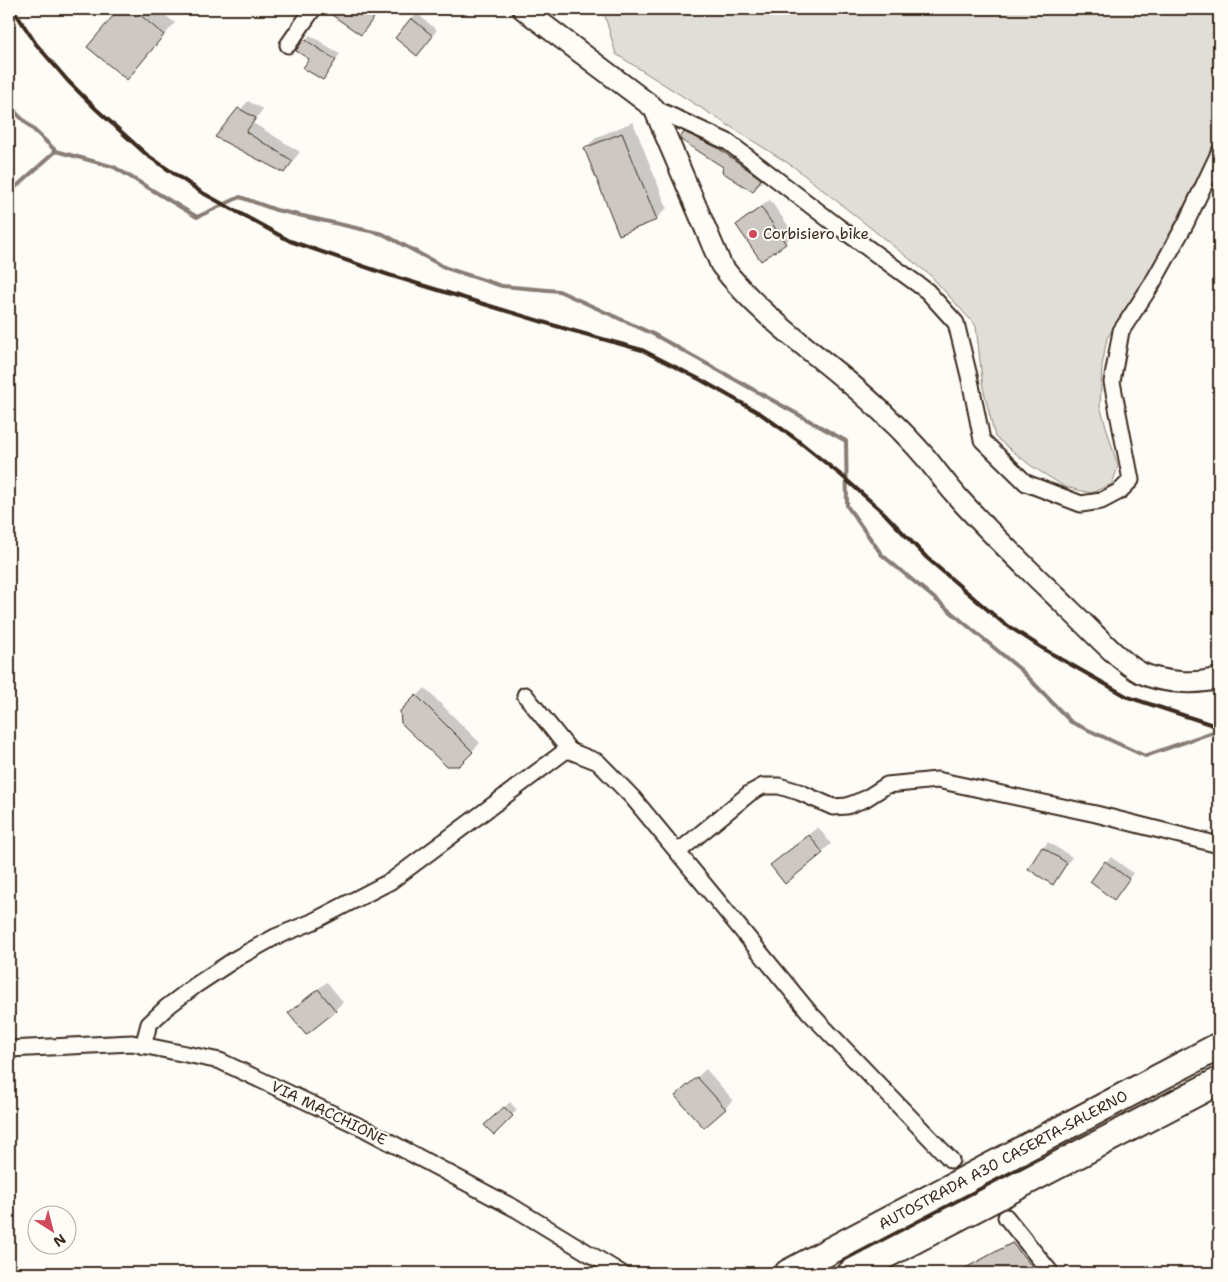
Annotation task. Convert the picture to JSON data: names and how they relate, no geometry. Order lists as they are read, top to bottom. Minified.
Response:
{"streets":{"highway":["AUTOSTRADA A30 CASERTA-SALERNO"],"street":["VIA MACCHIONE"]},"places":["Corbisiero bike"],"north":"bottom right"}
